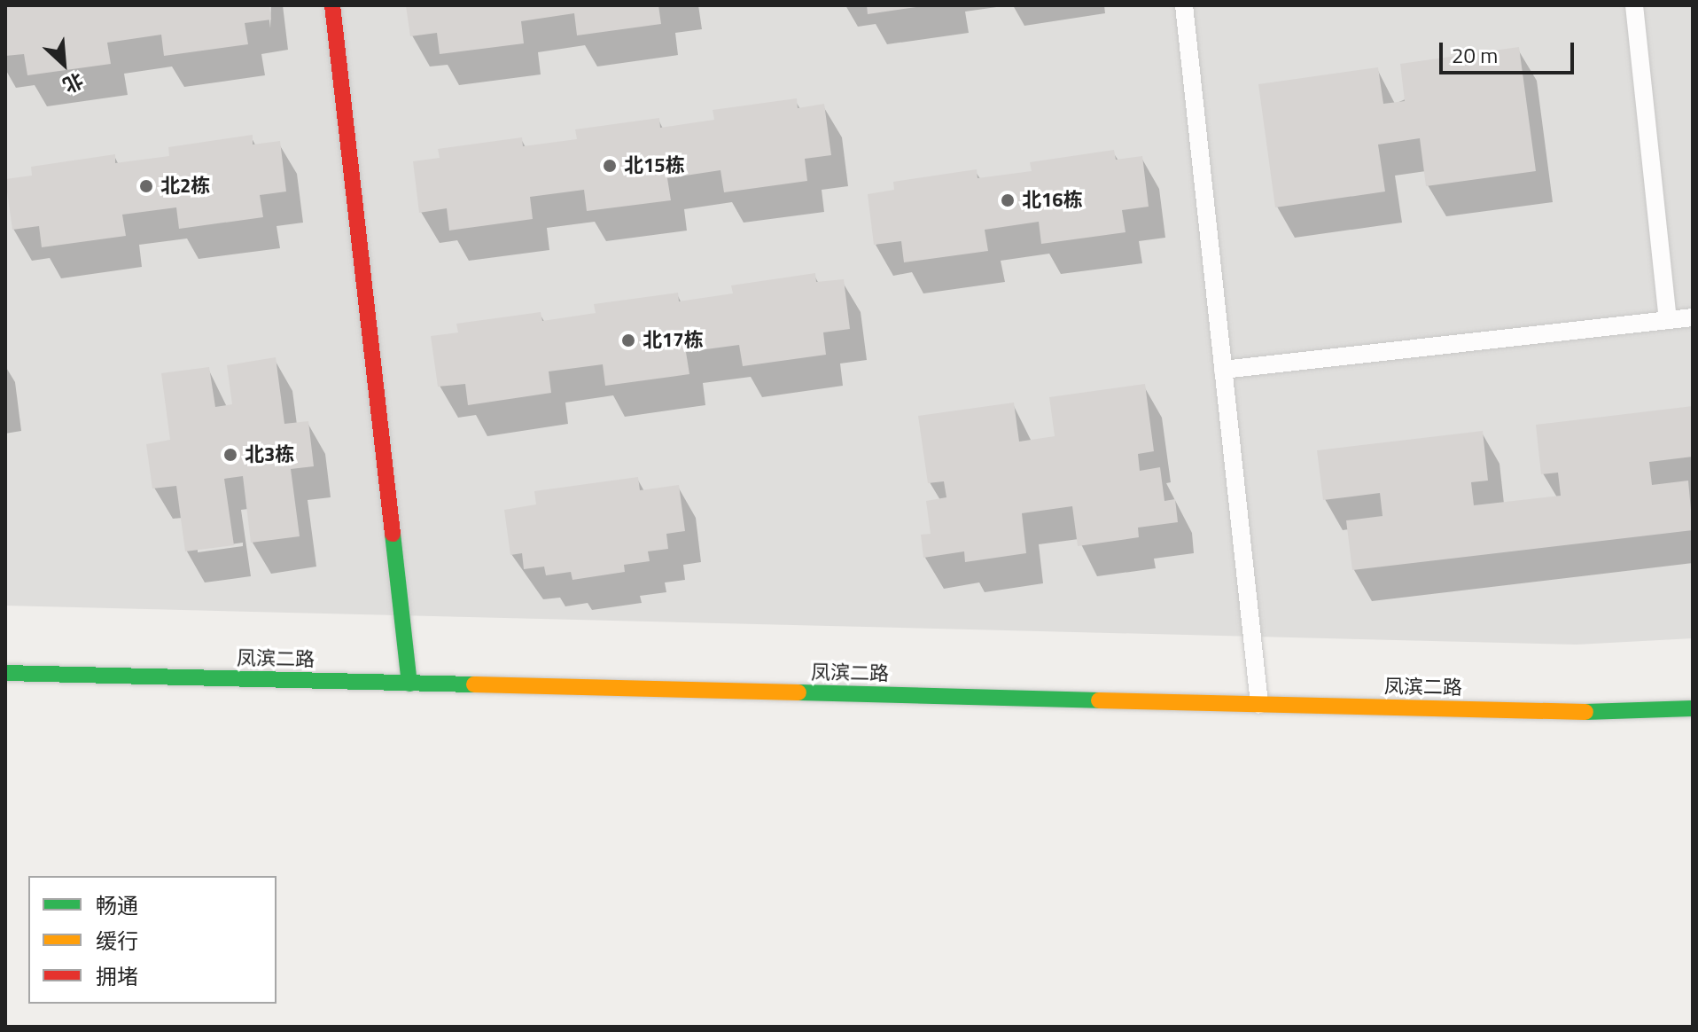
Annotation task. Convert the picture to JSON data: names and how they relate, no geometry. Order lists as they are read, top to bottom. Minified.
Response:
{"streets":{"street":["凤滨二路"]},"places":["北15栋","北2栋","北16栋","北17栋","北3栋"],"legend":["畅通","缓行","拥堵"],"scale_bar":"20 m","north":"bottom right"}
